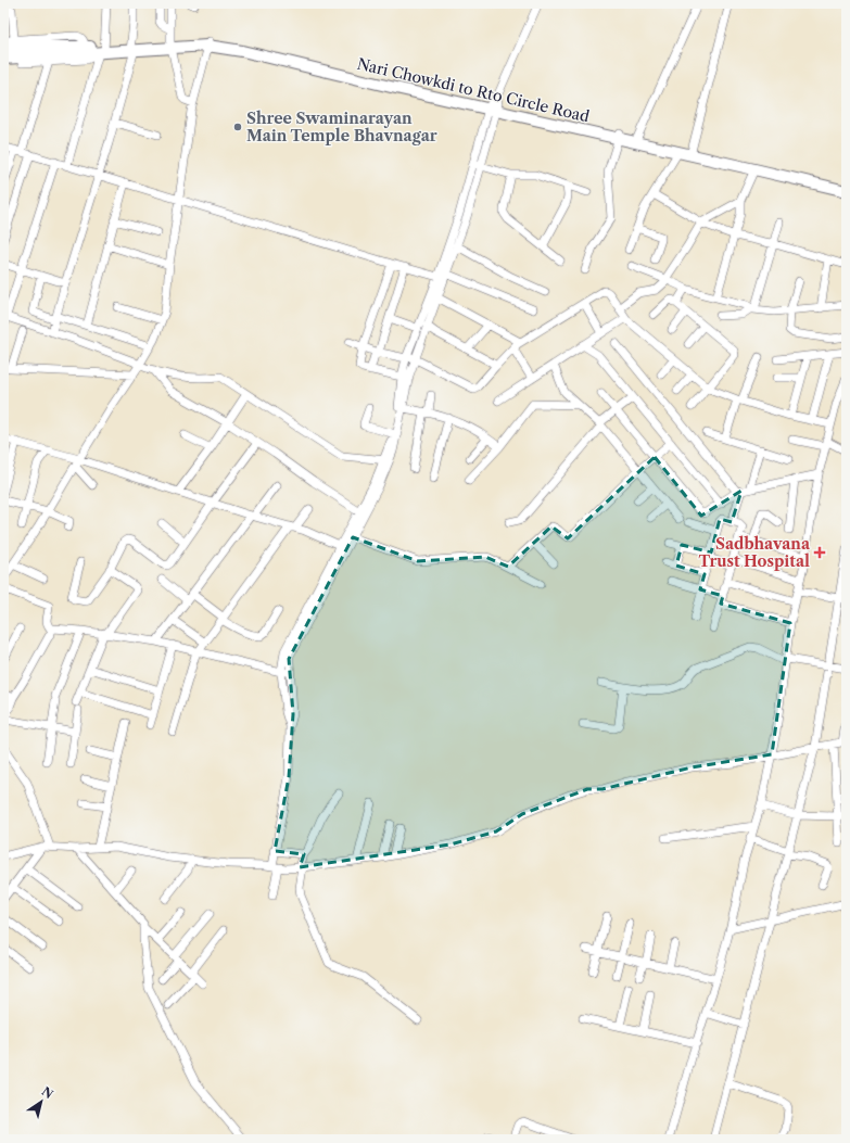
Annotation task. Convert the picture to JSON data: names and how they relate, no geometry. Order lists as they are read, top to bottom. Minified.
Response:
{"streets":{"highway":["Nari Chowkdi to Rto Circle Road"]},"places":{"other":["Shree Swaminarayan Main Temple Bhavnagar"],"health":["Sadbhavana Trust Hospital"]},"north":"top right"}
